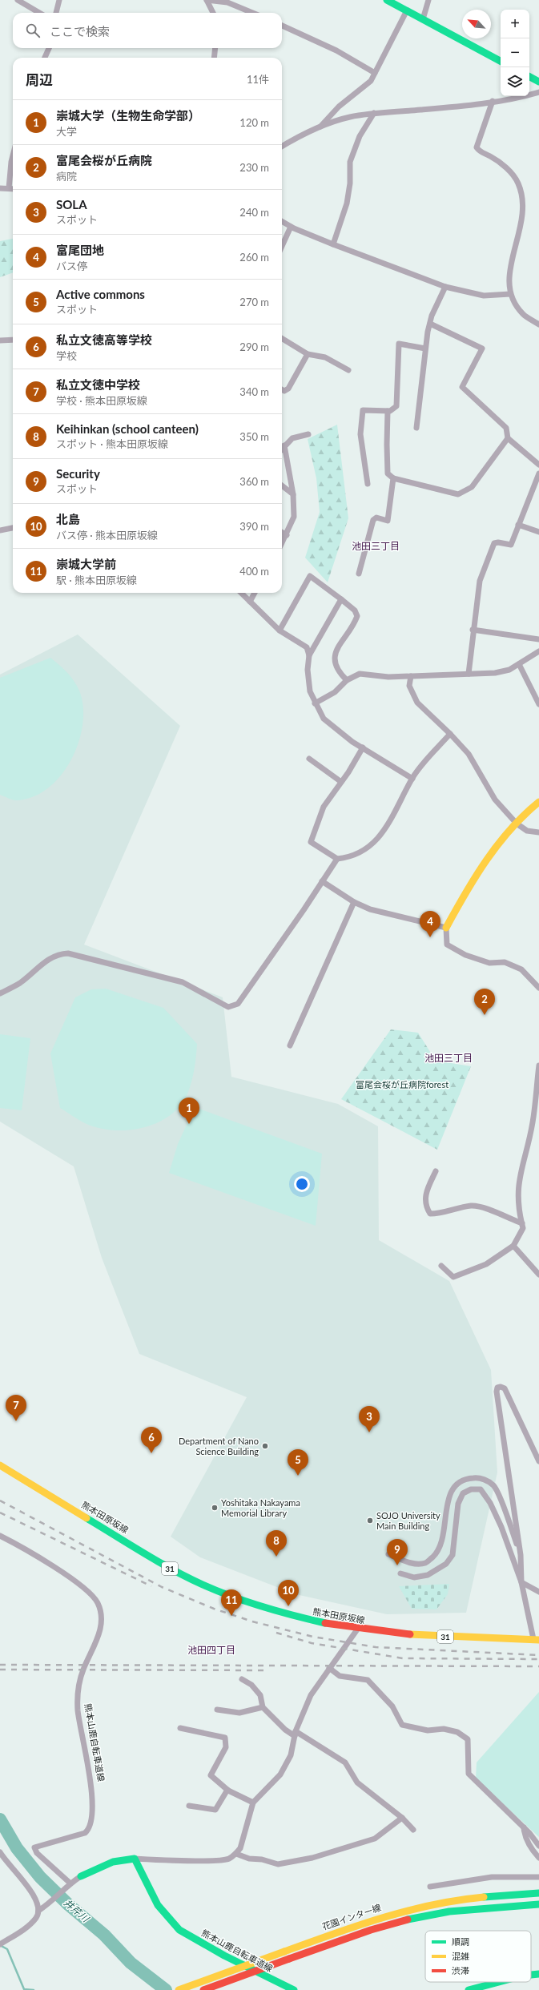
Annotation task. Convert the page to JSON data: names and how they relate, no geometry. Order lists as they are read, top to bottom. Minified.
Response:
{"streets":{"main road":["熊本田原坂線","31","熊本山鹿自転車道線","花園インター線"]},"districts":["池田三丁目","池田三丁目","池田四丁目"],"water":["井芹川"],"parks":["富尾会桜が丘病院forest"],"places":["Department of Nano Science Building","Yoshitaka Nakayama Memorial Library","SOJO University Main Building"],"legend":["順調","混雑","渋滞"],"north":"top left","page":{"map_buttons":["+","−"],"search":"ここで検索","heading":["周辺","11件"],"list":[{"mark":"1","name":"崇城大学（生物生命学部）","note":"大学","value":"120 m"},{"mark":"2","name":"富尾会桜が丘病院","note":"病院","value":"230 m"},{"mark":"3","name":"SOLA","note":"スポット","value":"240 m"},{"mark":"4","name":"富尾団地","note":"バス停","value":"260 m"},{"mark":"5","name":"Active commons","note":"スポット","value":"270 m"},{"mark":"6","name":"私立文徳高等学校","note":"学校","value":"290 m"},{"mark":"7","name":"私立文徳中学校","note":"学校 · 熊本田原坂線","value":"340 m"},{"mark":"8","name":"Keihinkan (school canteen)","note":"スポット · 熊本田原坂線","value":"350 m"},{"mark":"9","name":"Security","note":"スポット","value":"360 m"},{"mark":"10","name":"北島","note":"バス停 · 熊本田原坂線","value":"390 m"},{"mark":"11","name":"崇城大学前","note":"駅 · 熊本田原坂線","value":"400 m"}],"pins":["4","2","1","7","3","6","5","8","9","10","11"]}}
